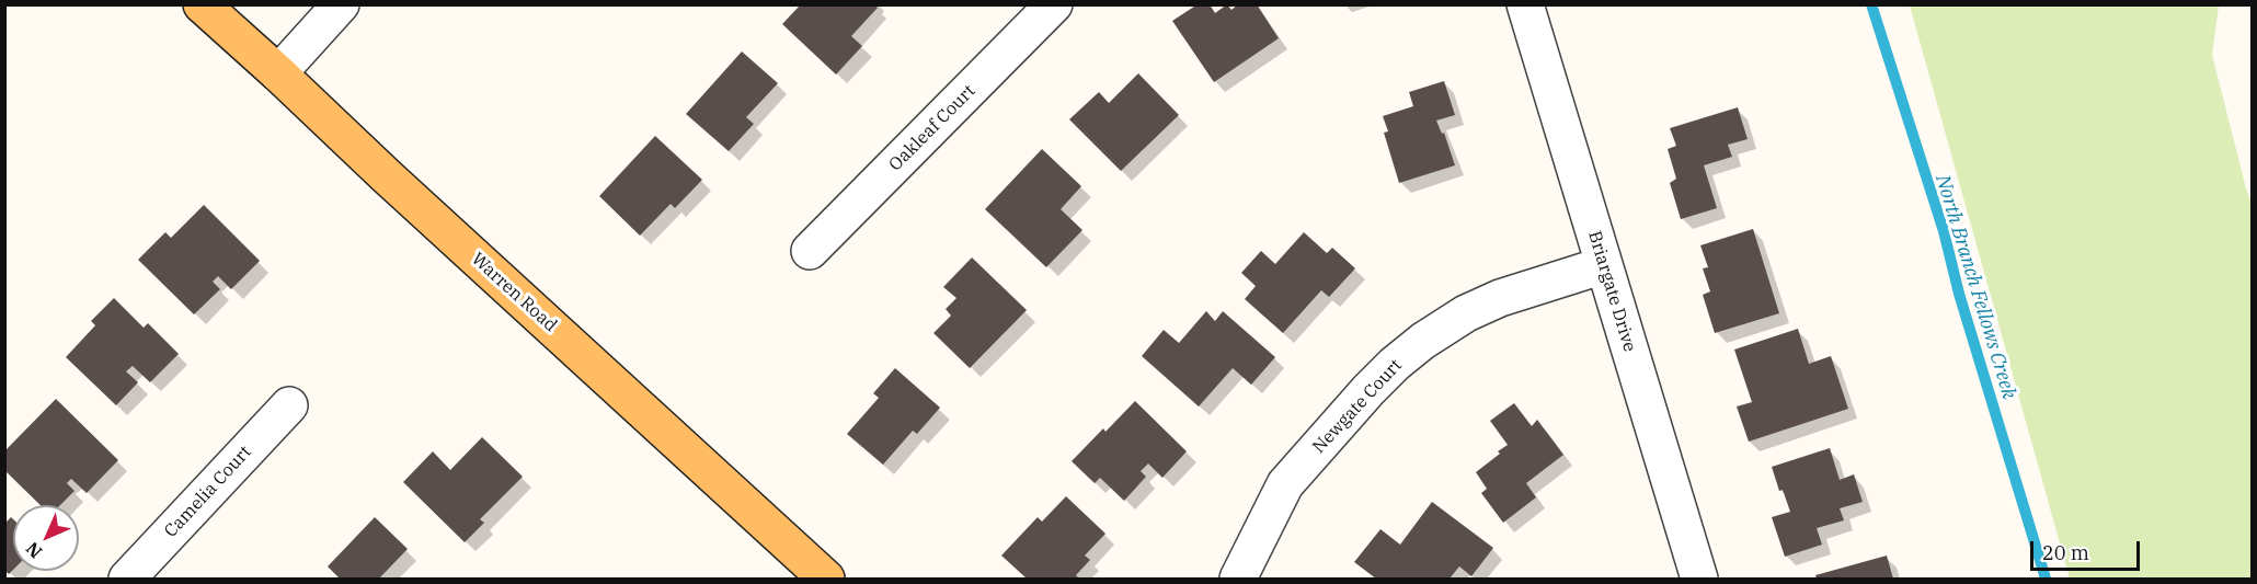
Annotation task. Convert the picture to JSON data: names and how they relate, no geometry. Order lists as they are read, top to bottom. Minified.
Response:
{"streets":{"main road":["Warren Road"],"street":["Oakleaf Court","Briargate Drive","Newgate Court","Camelia Court"]},"crossings":[["Briargate Drive","Newgate Court"]],"water":["North Branch Fellows Creek"],"scale_bar":"20 m","north":"bottom left"}
